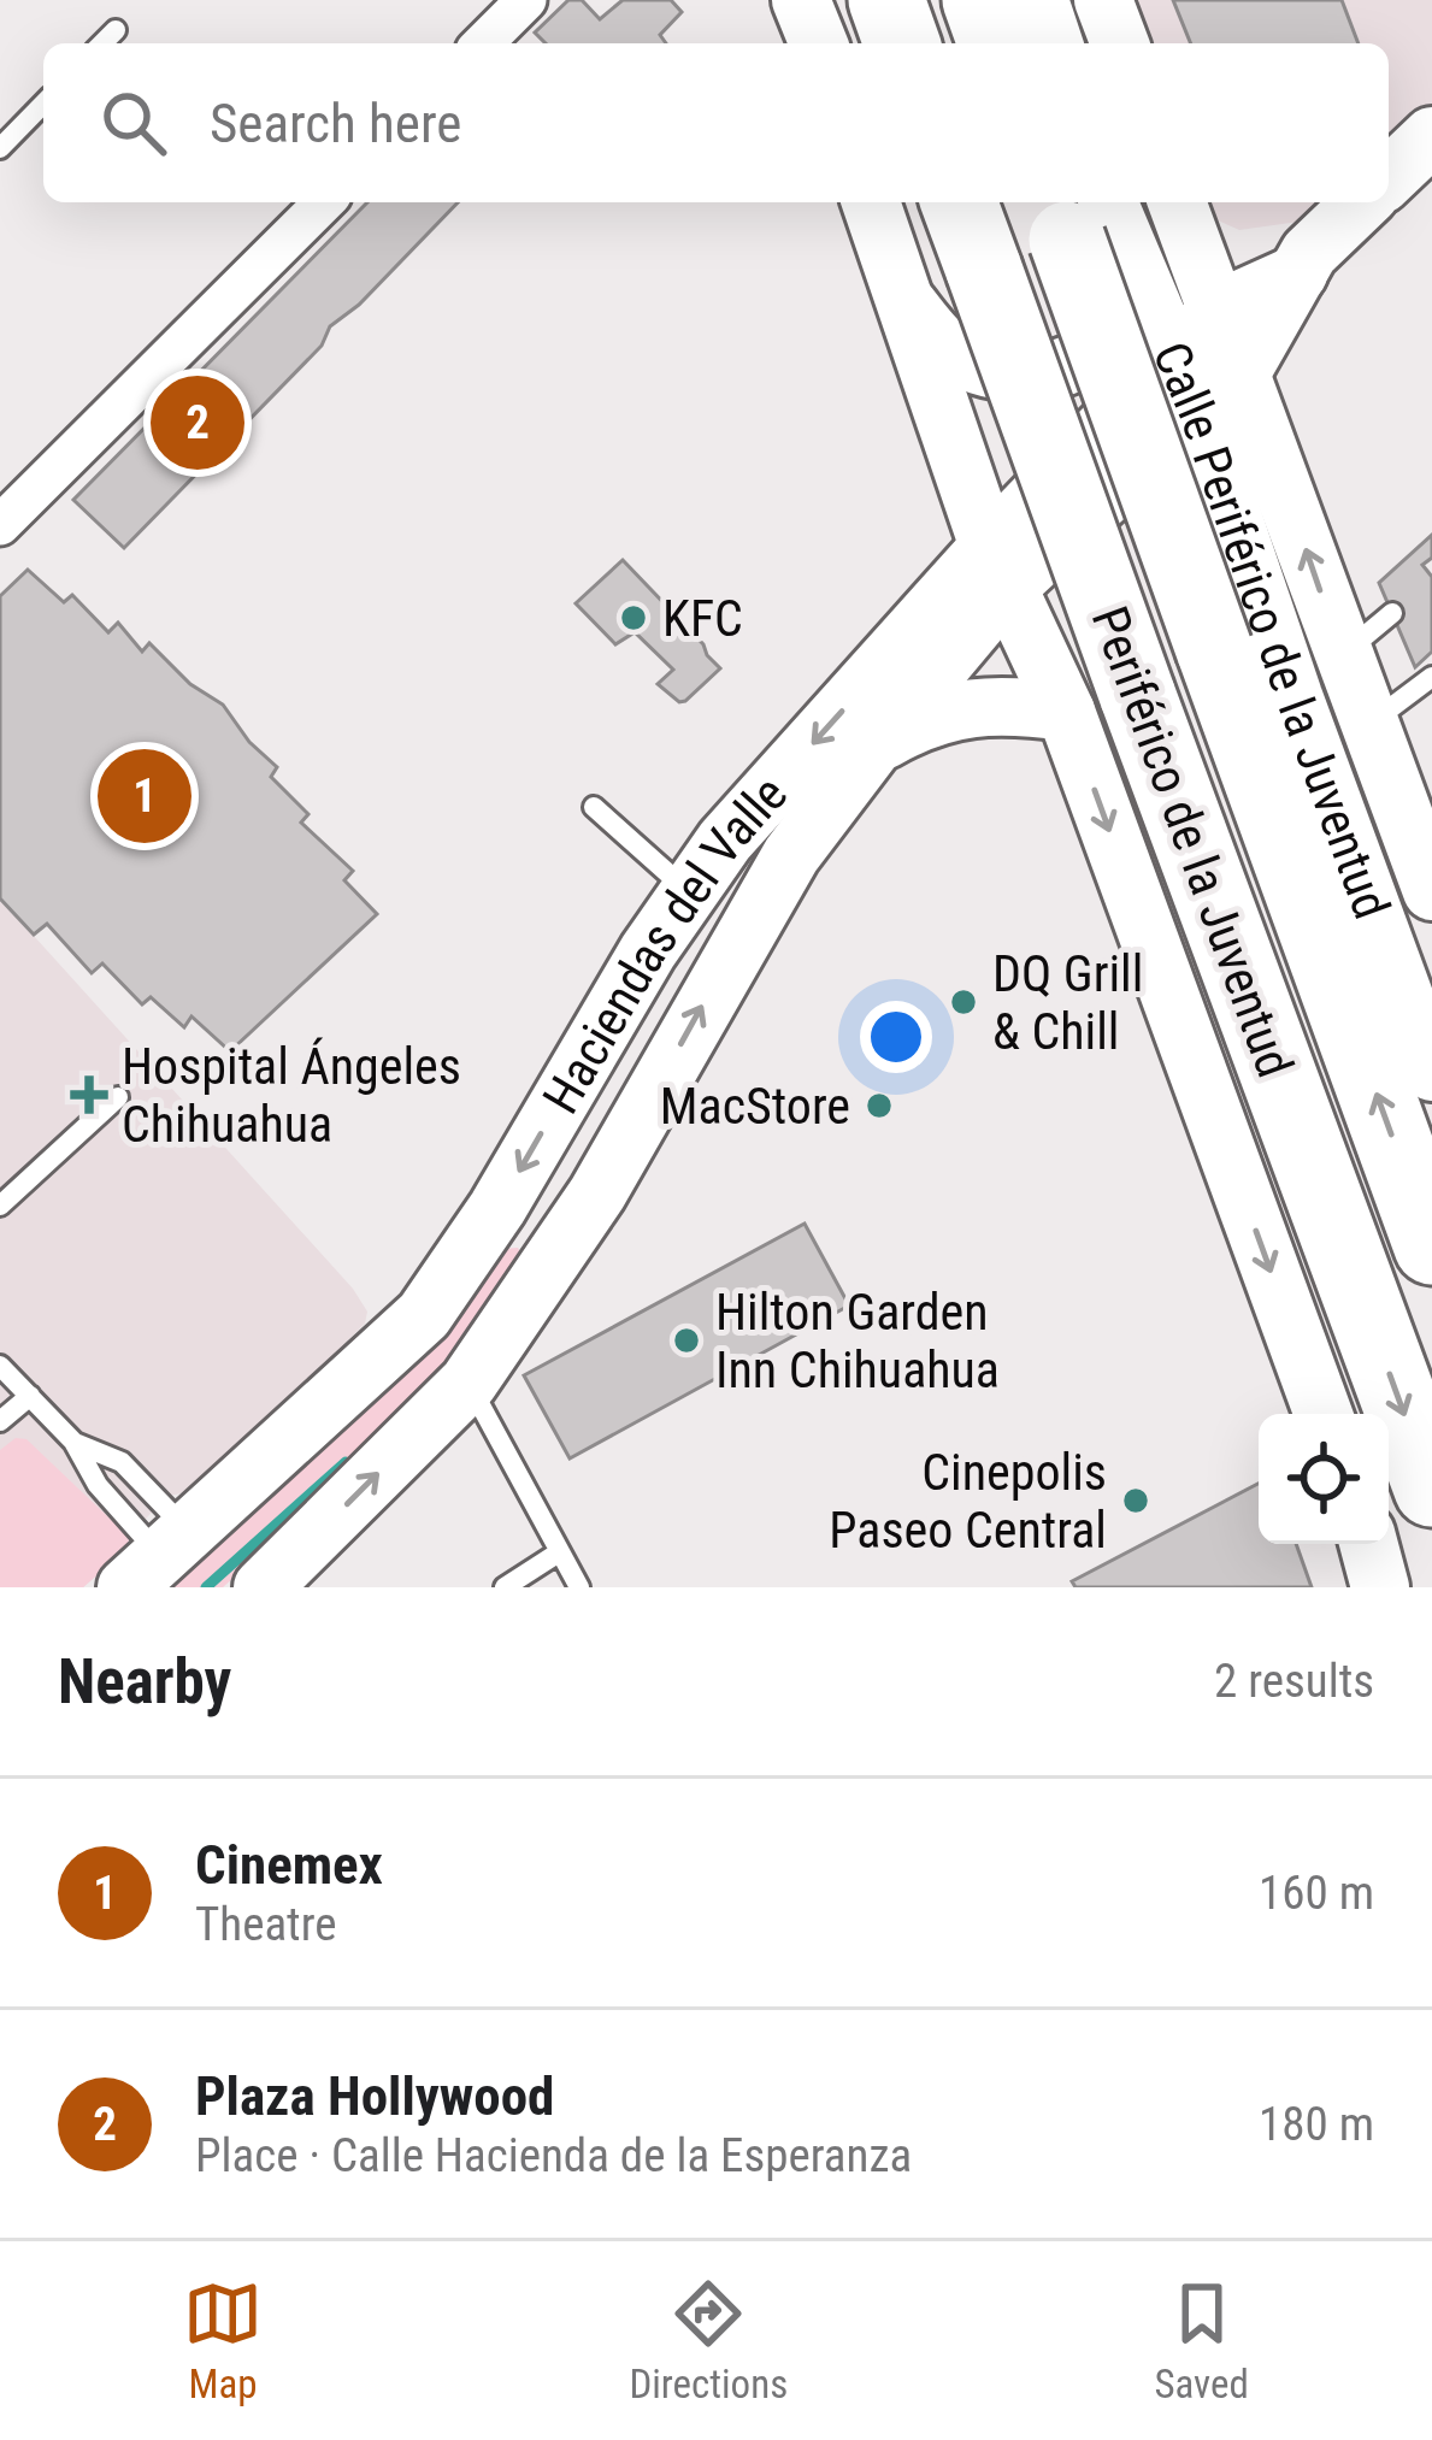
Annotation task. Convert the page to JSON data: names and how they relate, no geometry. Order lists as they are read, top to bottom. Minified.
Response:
{"streets":{"highway":["Periférico de la Juventud"],"main road":["Calle Periférico de la Juventud","Haciendas del Valle"]},"crossings":[["Calle Periférico de la Juventud","Periférico de la Juventud"],["Calle Periférico de la Juventud","Haciendas del Valle"]],"places":{"other":["KFC","DQ Grill & Chill","MacStore","Hilton Garden Inn Chihuahua","Cinepolis Paseo Central"],"health":["Hospital Ángeles Chihuahua"]},"page":{"search":"Search here","pins":["2","1"],"heading":["Nearby","2 results"],"list":[{"mark":"1","name":"Cinemex","note":"Theatre","value":"160 m"},{"mark":"2","name":"Plaza Hollywood","note":"Place · Calle Hacienda de la Esperanza","value":"180 m"}],"nav":["Map","Directions","Saved"]}}
